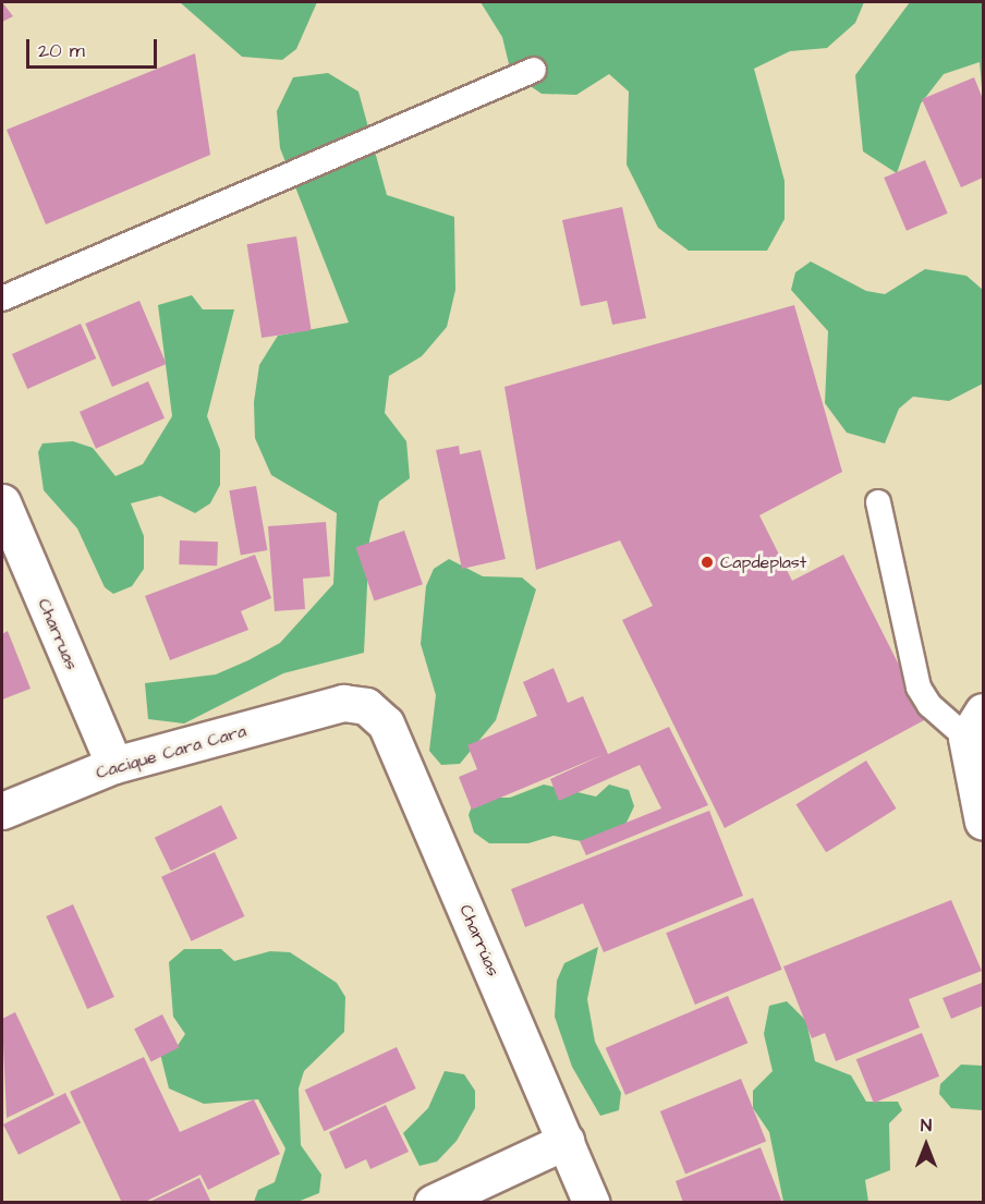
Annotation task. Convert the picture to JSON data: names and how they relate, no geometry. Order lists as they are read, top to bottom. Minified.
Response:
{"streets":{"street":["Charruas","Cacique Cara Cara","Charrúas"]},"crossings":[["Charruas","Cacique Cara Cara"],["Cacique Cara Cara","Charrúas"]],"places":["Capdeplast"],"scale_bar":"20 m","north":"top"}
